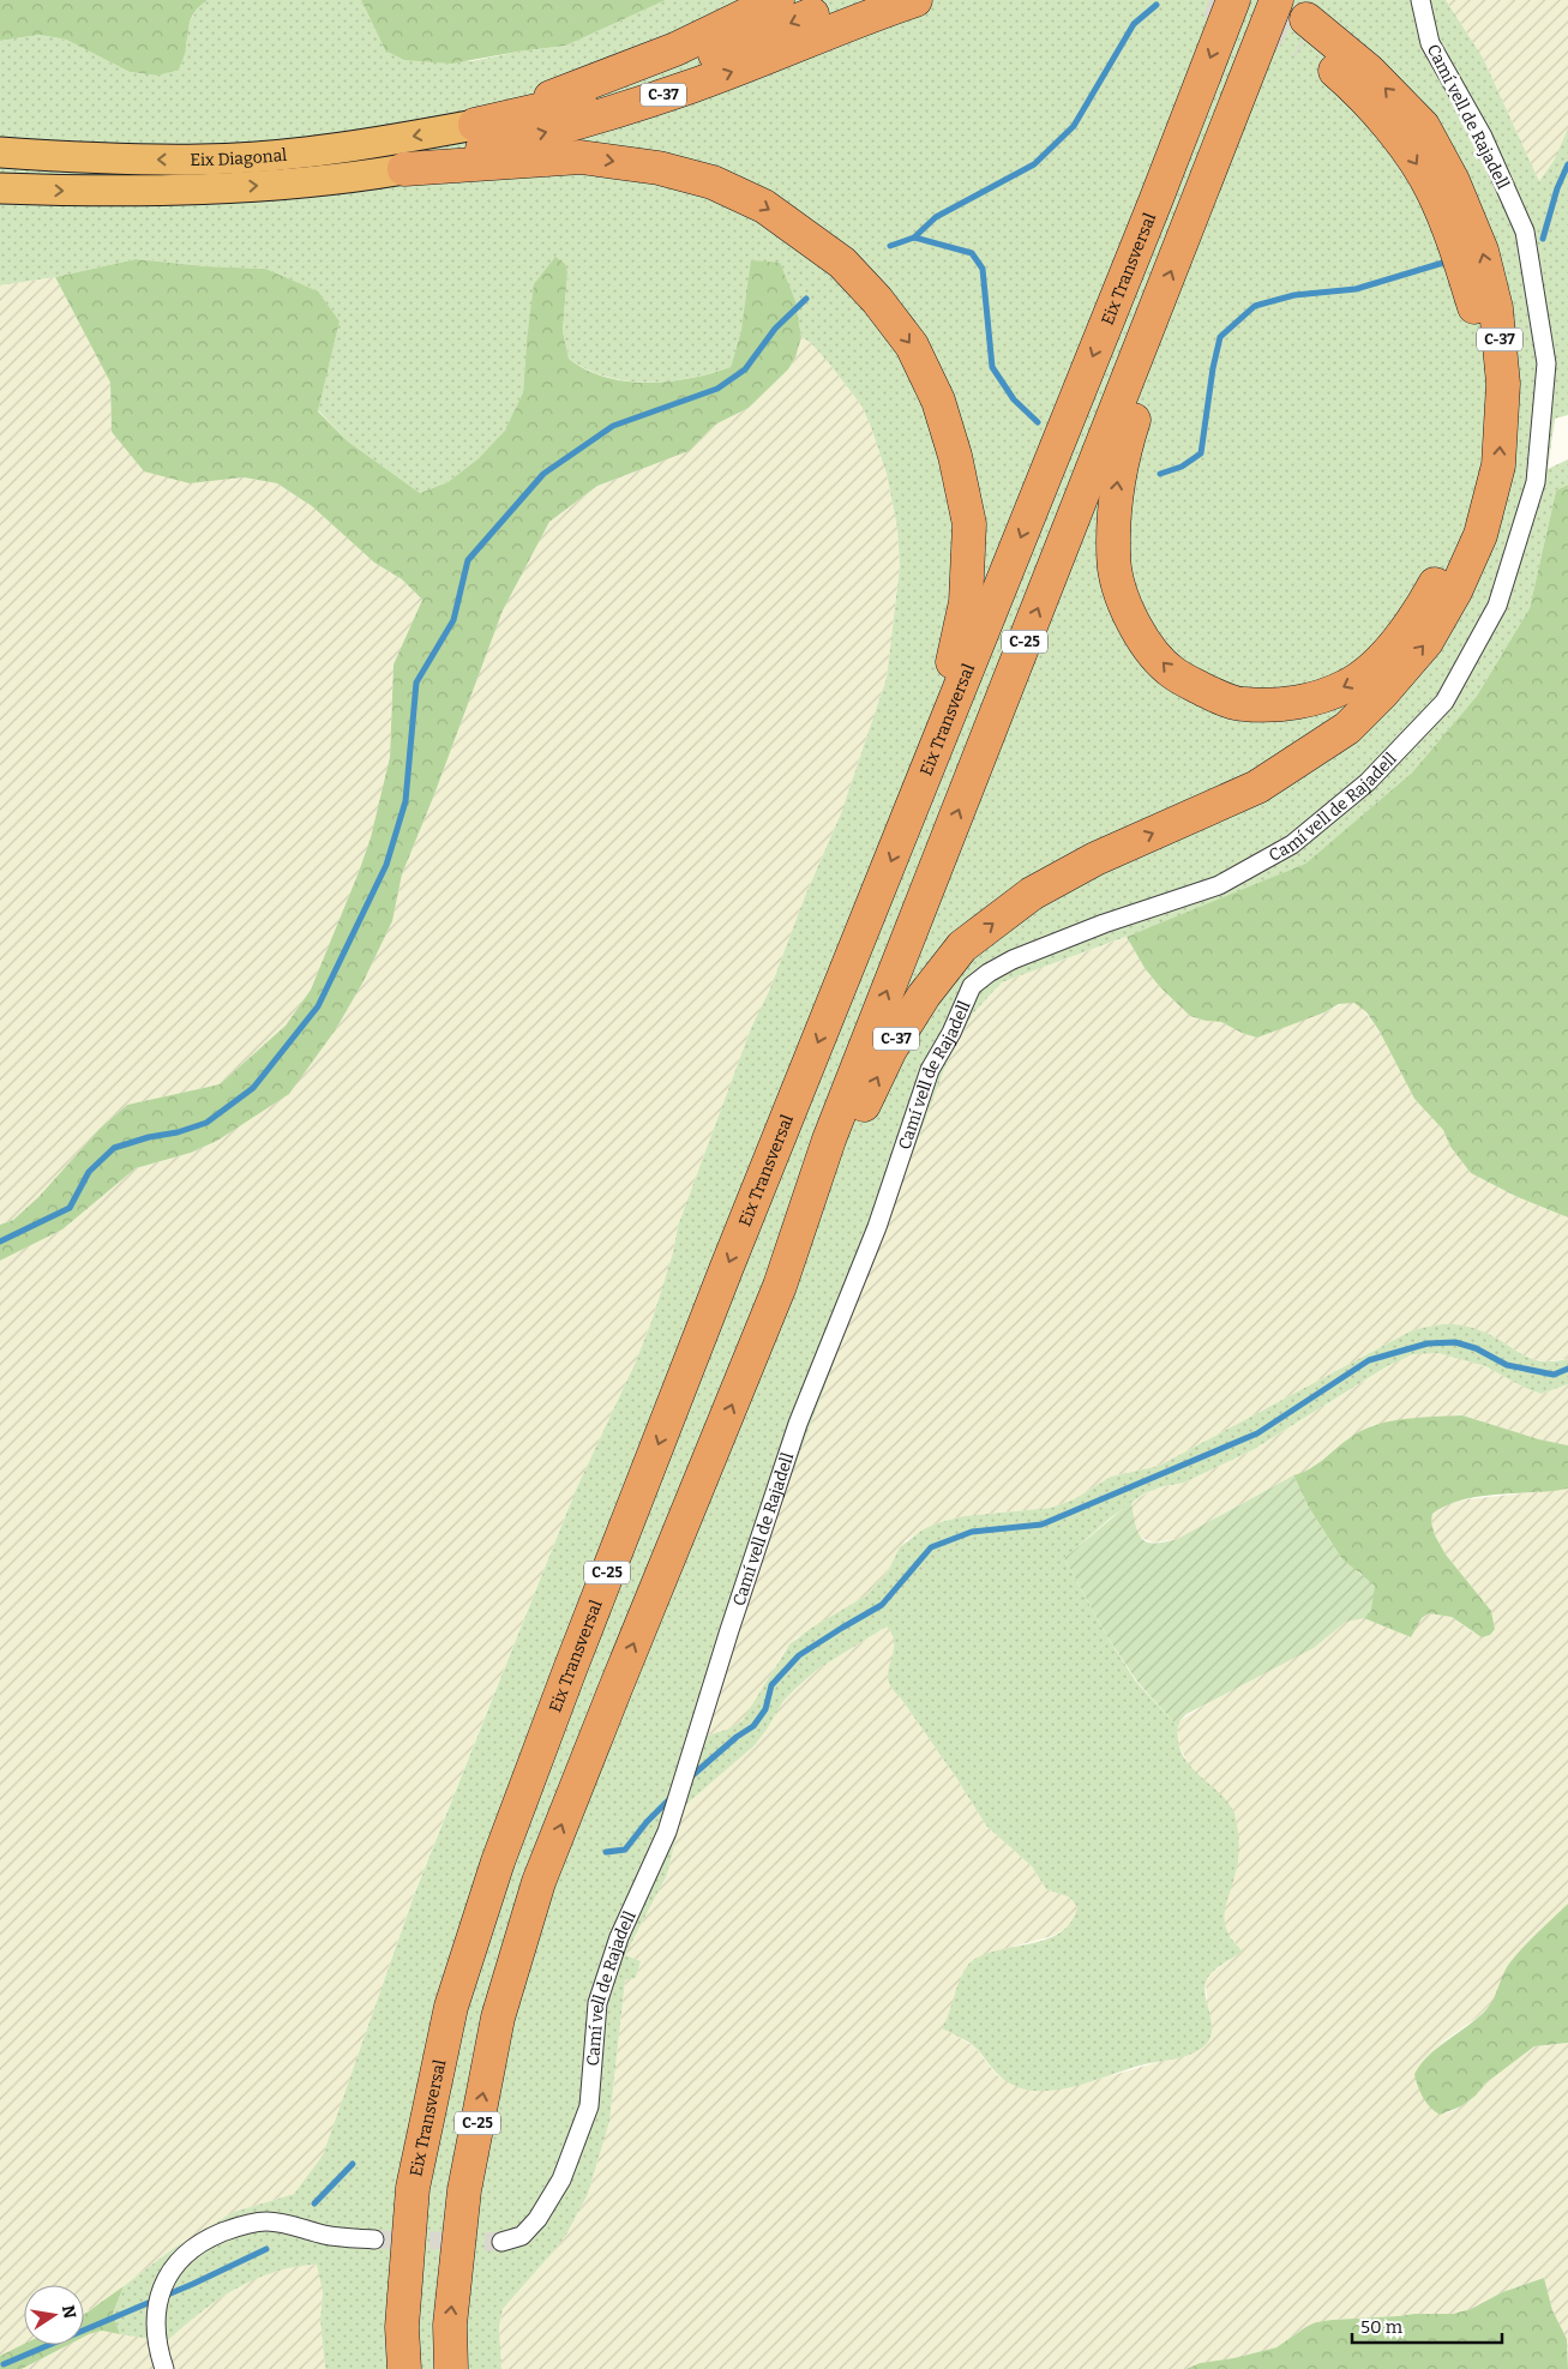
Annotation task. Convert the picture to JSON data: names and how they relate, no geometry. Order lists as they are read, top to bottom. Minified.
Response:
{"streets":{"highway":["C-37","Eix Diagonal","Eix Transversal","C-25"],"street":["Camí vell de Rajadell"]},"crossings":[["C-37","Eix Diagonal"],["C-37","Eix Transversal"],["C-37","C-25"]],"scale_bar":"50 m","north":"right"}
